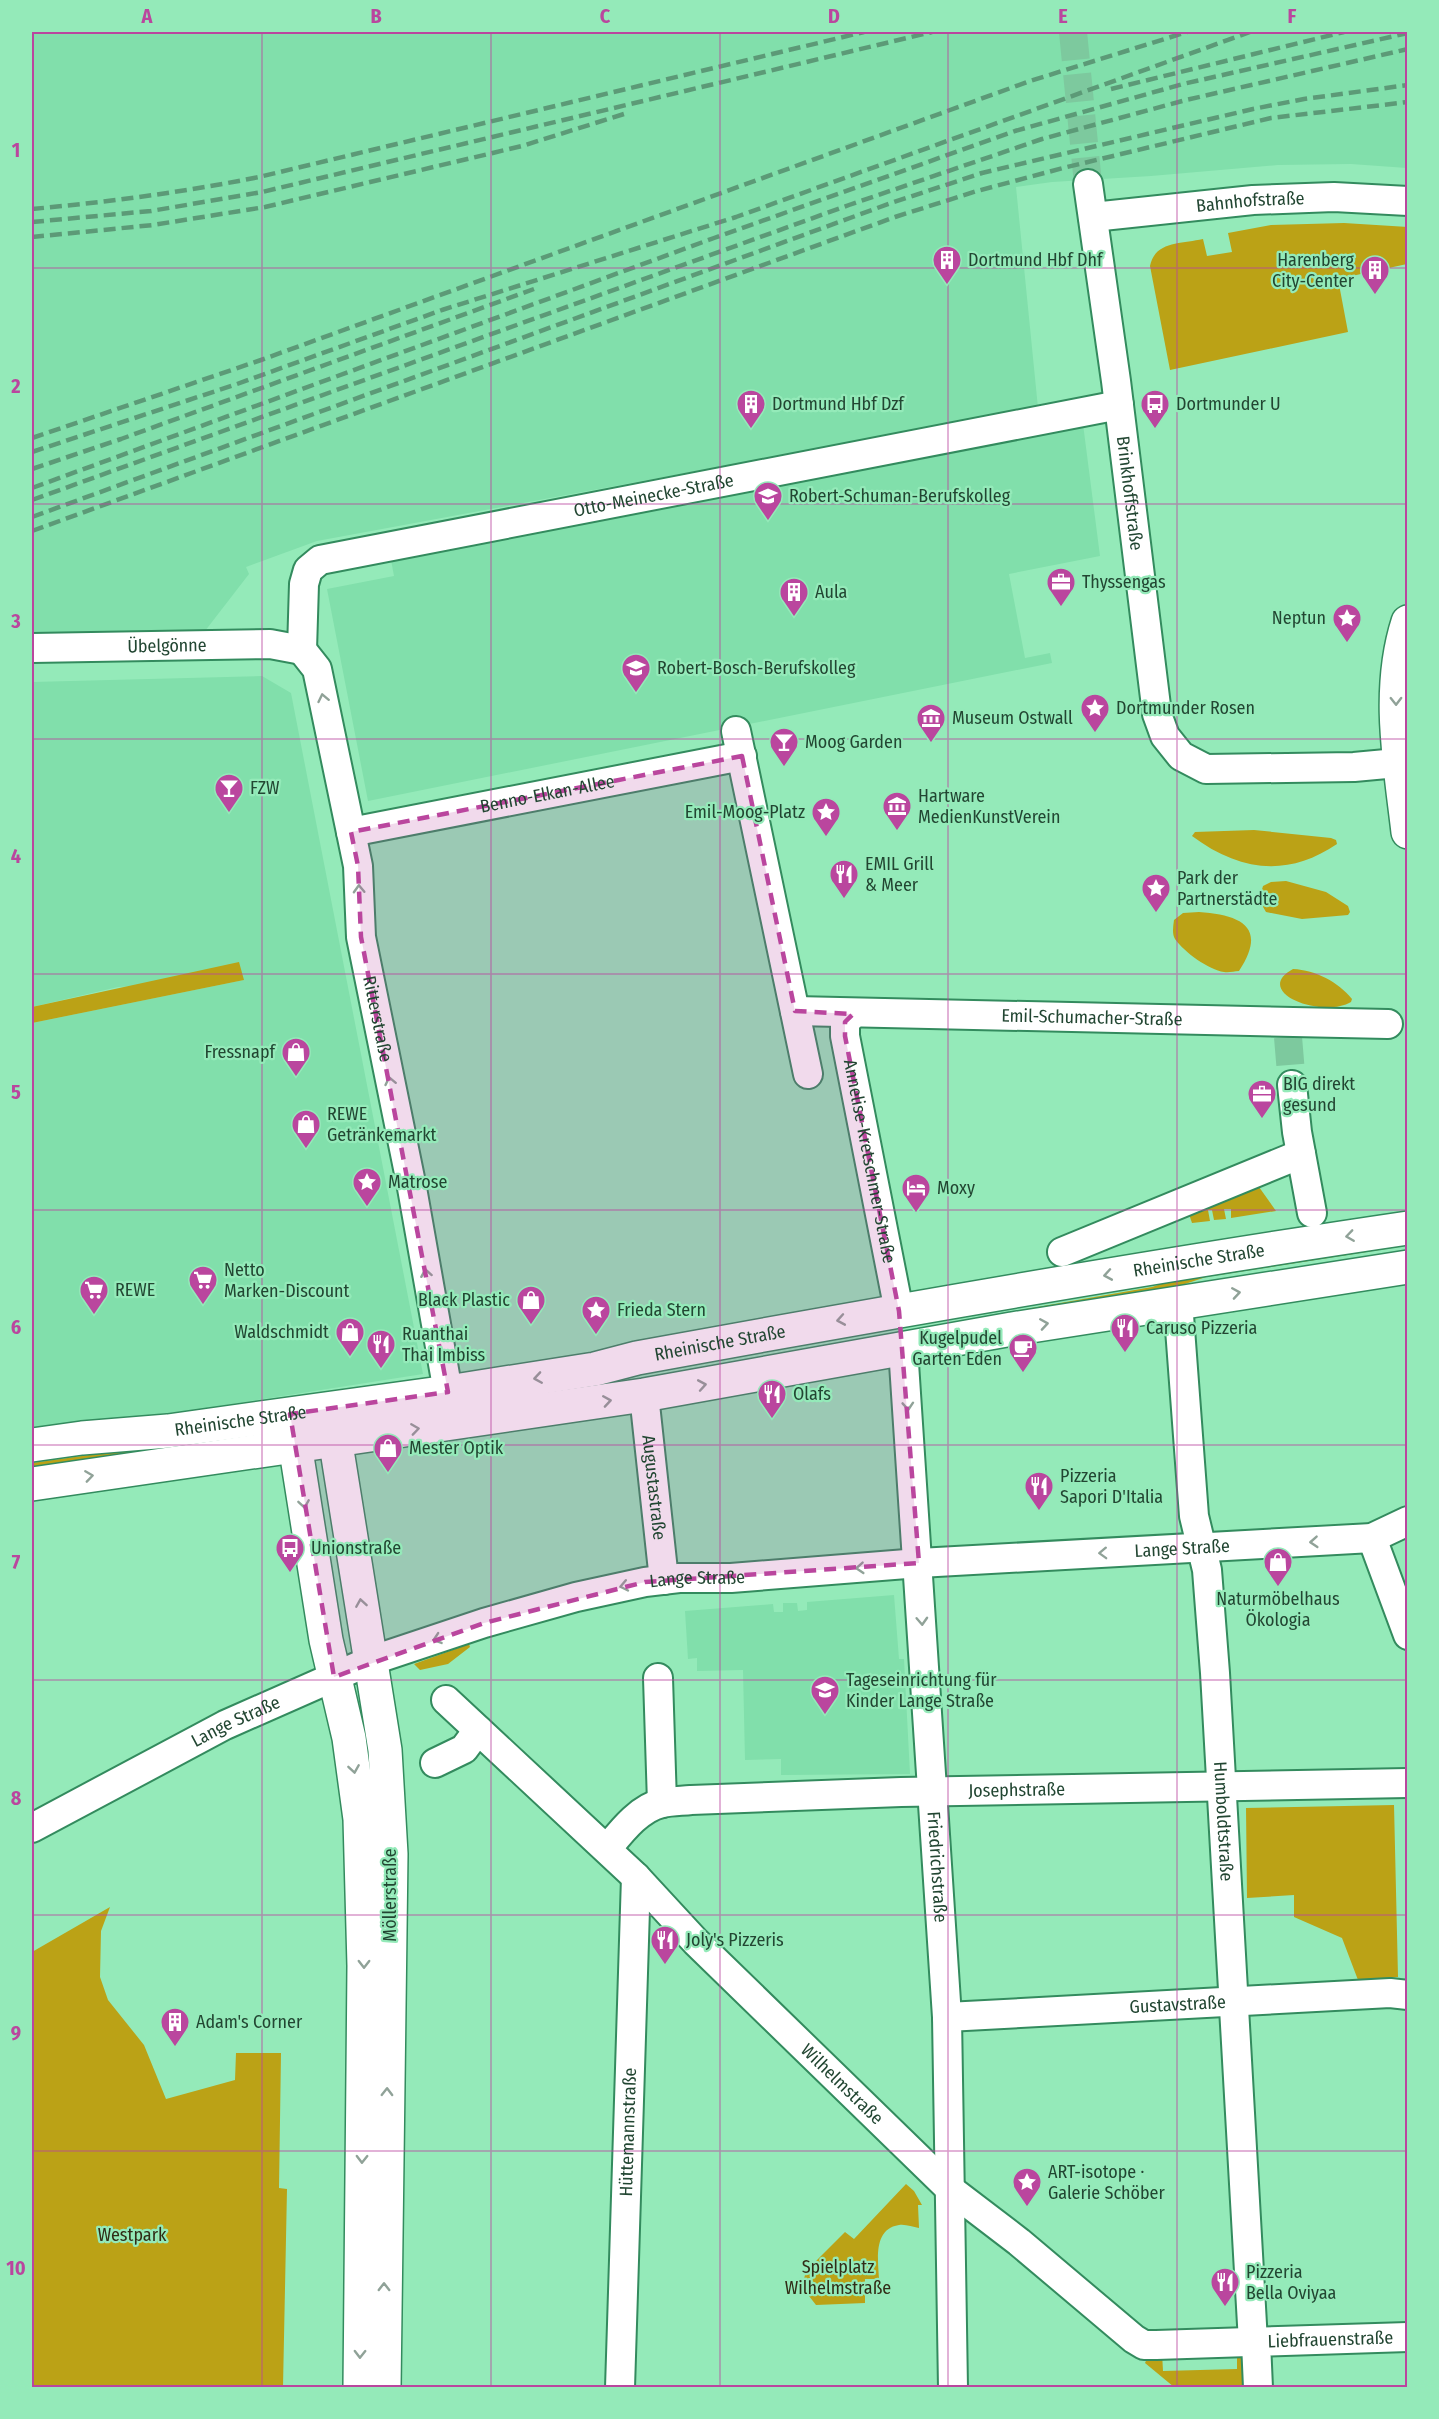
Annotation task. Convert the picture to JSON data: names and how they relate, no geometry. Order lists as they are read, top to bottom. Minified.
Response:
{"streets":{"main road":["Rheinische Straße","Möllerstraße"],"street":["Bahnhofstraße","Brinkhoffstraße","Otto-Meinecke-Straße","Übelgönne","Benno-Elkan-Allee","Emil-Schumacher-Straße","Ritterstraße","Annelise-Kretschmer-Straße","Augustastraße","Lange Straße","Josephstraße","Humboldtstraße","Friedrichstraße","Gustavstraße","Wilhelmstraße","Hüttemannstraße","Liebfrauenstraße"]},"crossings":[["Bahnhofstraße","Brinkhoffstraße"],["Brinkhoffstraße","Otto-Meinecke-Straße"],["Otto-Meinecke-Straße","Übelgönne"],["Otto-Meinecke-Straße","Ritterstraße"],["Übelgönne","Ritterstraße"],["Benno-Elkan-Allee","Emil-Schumacher-Straße"],["Benno-Elkan-Allee","Ritterstraße"],["Emil-Schumacher-Straße","Annelise-Kretschmer-Straße"],["Ritterstraße","Rheinische Straße"],["Annelise-Kretschmer-Straße","Rheinische Straße"],["Rheinische Straße","Augustastraße"],["Rheinische Straße","Humboldtstraße"],["Rheinische Straße","Friedrichstraße"],["Rheinische Straße","Möllerstraße"],["Augustastraße","Lange Straße"],["Lange Straße","Humboldtstraße"],["Lange Straße","Friedrichstraße"],["Lange Straße","Möllerstraße"],["Josephstraße","Humboldtstraße"],["Josephstraße","Friedrichstraße"],["Josephstraße","Wilhelmstraße"],["Humboldtstraße","Gustavstraße"],["Humboldtstraße","Wilhelmstraße"],["Humboldtstraße","Liebfrauenstraße"],["Friedrichstraße","Gustavstraße"],["Friedrichstraße","Wilhelmstraße"],["Wilhelmstraße","Hüttemannstraße"],["Wilhelmstraße","Liebfrauenstraße"]],"one_way":["Ritterstraße","Lange Straße","Friedrichstraße"],"parks":["Westpark","Spielplatz Wilhelmstraße"],"places":{"building":["Dortmund Hbf Dhf","Harenberg City-Center","Dortmund Hbf Dzf","Aula","Adam's Corner"],"bus stop":["Dortmunder U","Unionstraße"],"school or university":["Robert-Schuman-Berufskolleg","Robert-Bosch-Berufskolleg","Tageseinrichtung für Kinder Lange Straße"],"office":["Thyssengas","BIG direkt gesund"],"place":["Neptun","Dortmunder Rosen","Emil-Moog-Platz","Park der Partnerstädte","Matrose","Frieda Stern","ART-isotope · Galerie Schöber"],"museum":["Museum Ostwall","Hartware MedienKunstVerein"],"bar":["Moog Garden","FZW"],"restaurant":["EMIL Grill & Meer","Caruso Pizzeria","Ruanthai Thai Imbiss","Olafs","Pizzeria Sapori D'Italia","Joly's Pizzeris","Pizzeria Bella Oviyaa"],"shop":["Fressnapf","REWE Getränkemarkt","Black Plastic","Waldschmidt","Mester Optik","Naturmöbelhaus Ökologia"],"hotel":["Moxy"],"supermarket":["Netto Marken-Discount","REWE"],"cafe":["Kugelpudel Garten Eden"]},"grid":{"columns":["A","B","C","D","E","F"],"rows":["1","2","3","4","5","6","7","8","9","10"]}}
